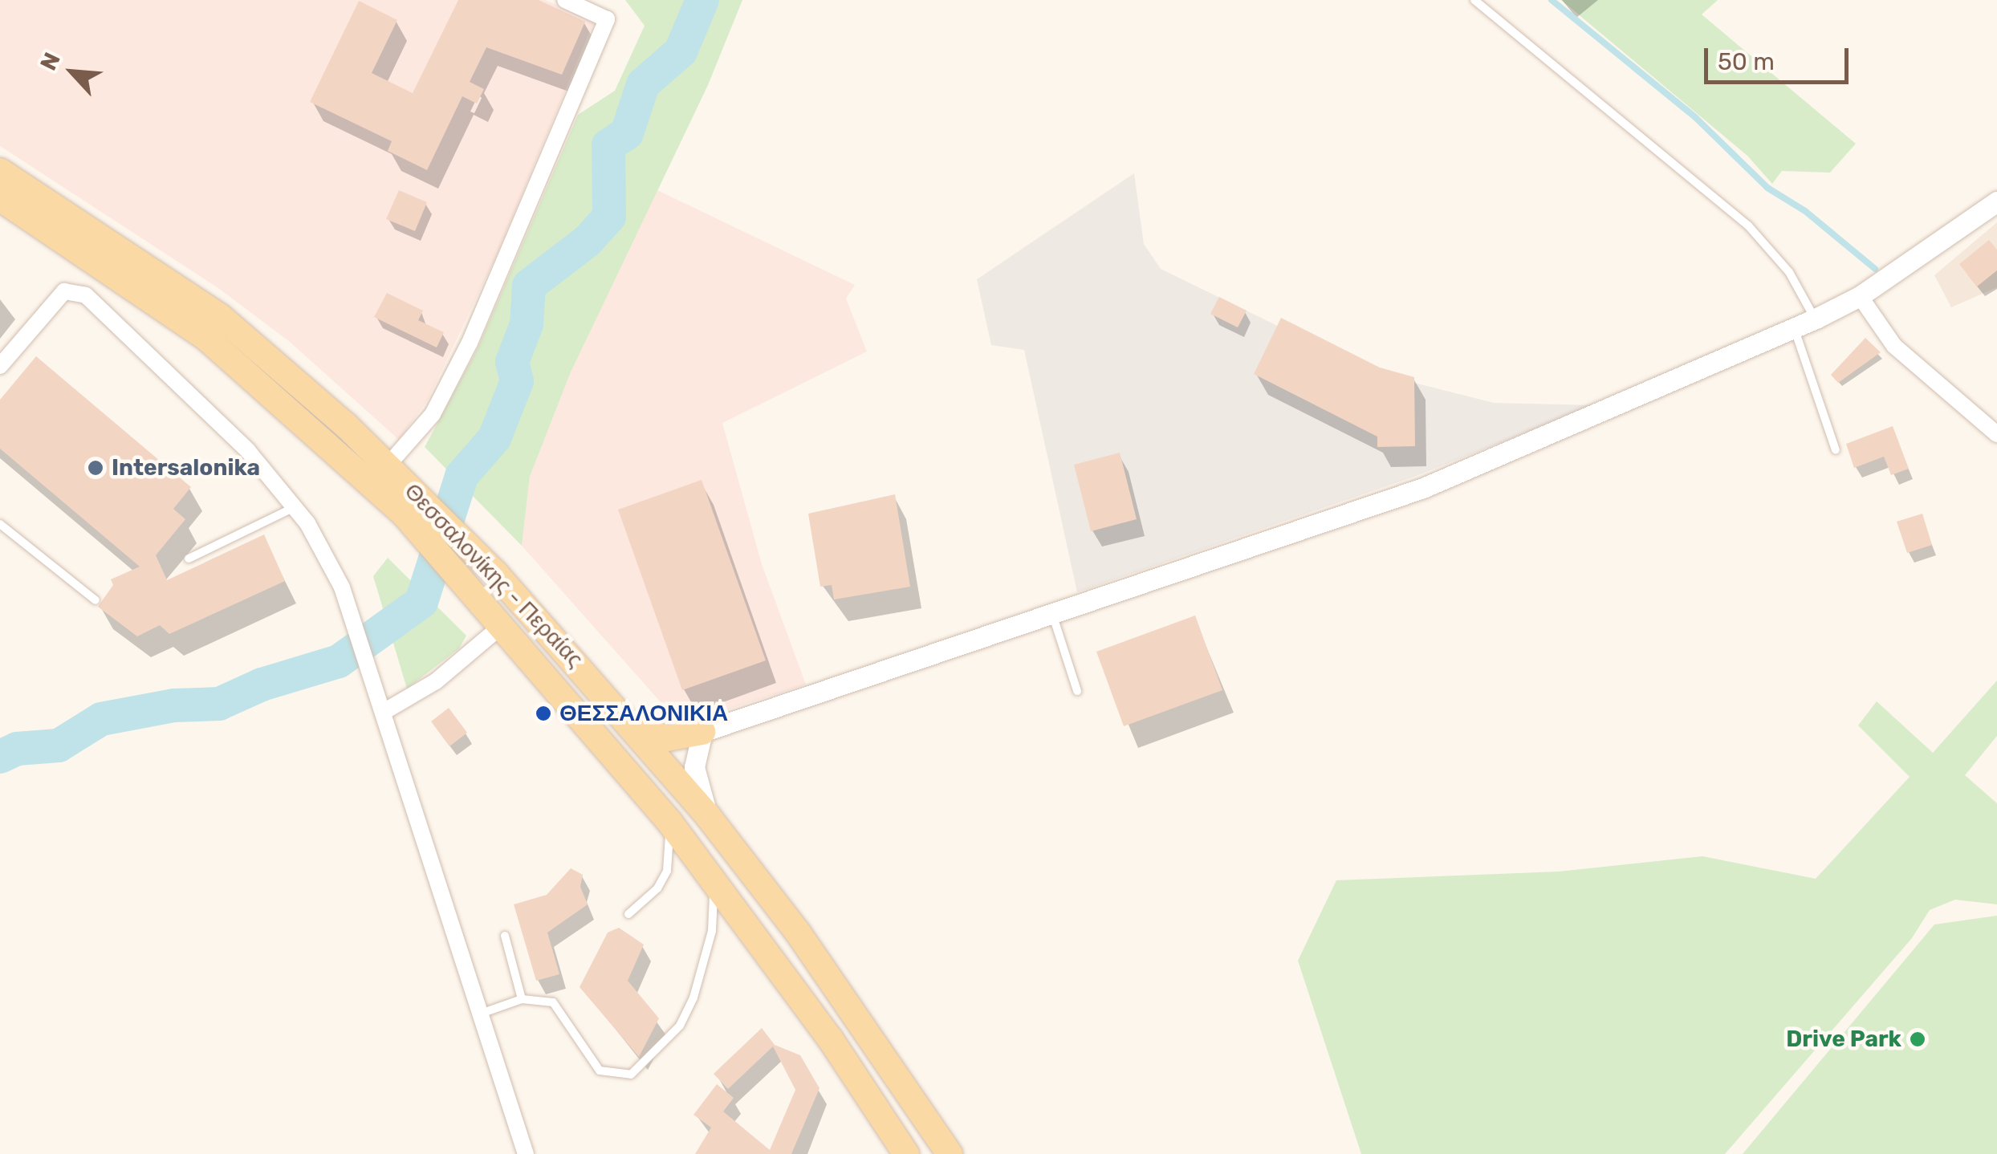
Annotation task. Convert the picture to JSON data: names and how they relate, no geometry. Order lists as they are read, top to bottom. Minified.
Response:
{"streets":{"main road":["Θεσσαλονίκης - Περαίας"]},"places":["Intersalonika","ΘΕΣΣΑΛΟΝΙΚΙΑ","Drive Park"],"scale_bar":"50 m","north":"top left"}
